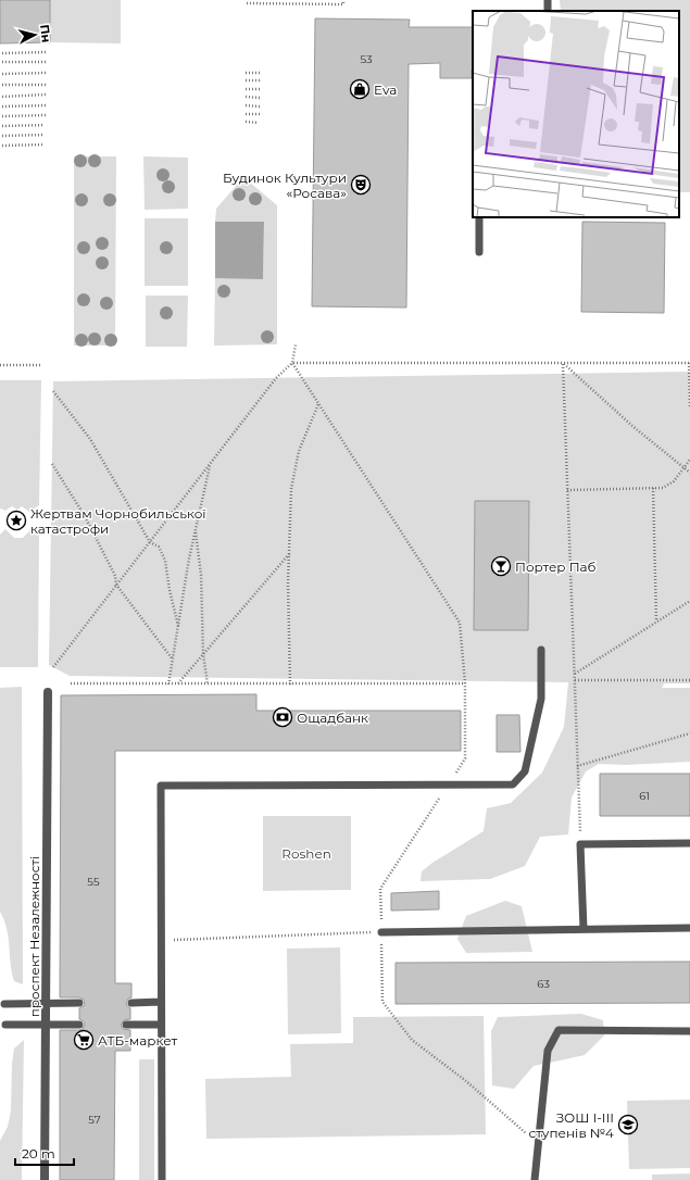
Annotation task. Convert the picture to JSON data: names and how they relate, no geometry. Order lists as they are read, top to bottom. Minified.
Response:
{"streets":{"street":["проспект Незалежності"]},"parks":["Roshen"],"places":{"shop":["Eva"],"theatre":["Будинок Культури «Росава»"],"place":["Жертвам Чорнобильської катастрофи"],"bar":["Портер Паб"],"bank":["Ощадбанк"],"supermarket":["АТБ-маркет"],"school or university":["ЗОШ І-ІІІ ступенів №4"]},"house_numbers":["53","61","55","63","57"],"scale_bar":"20 m","north":"right"}
